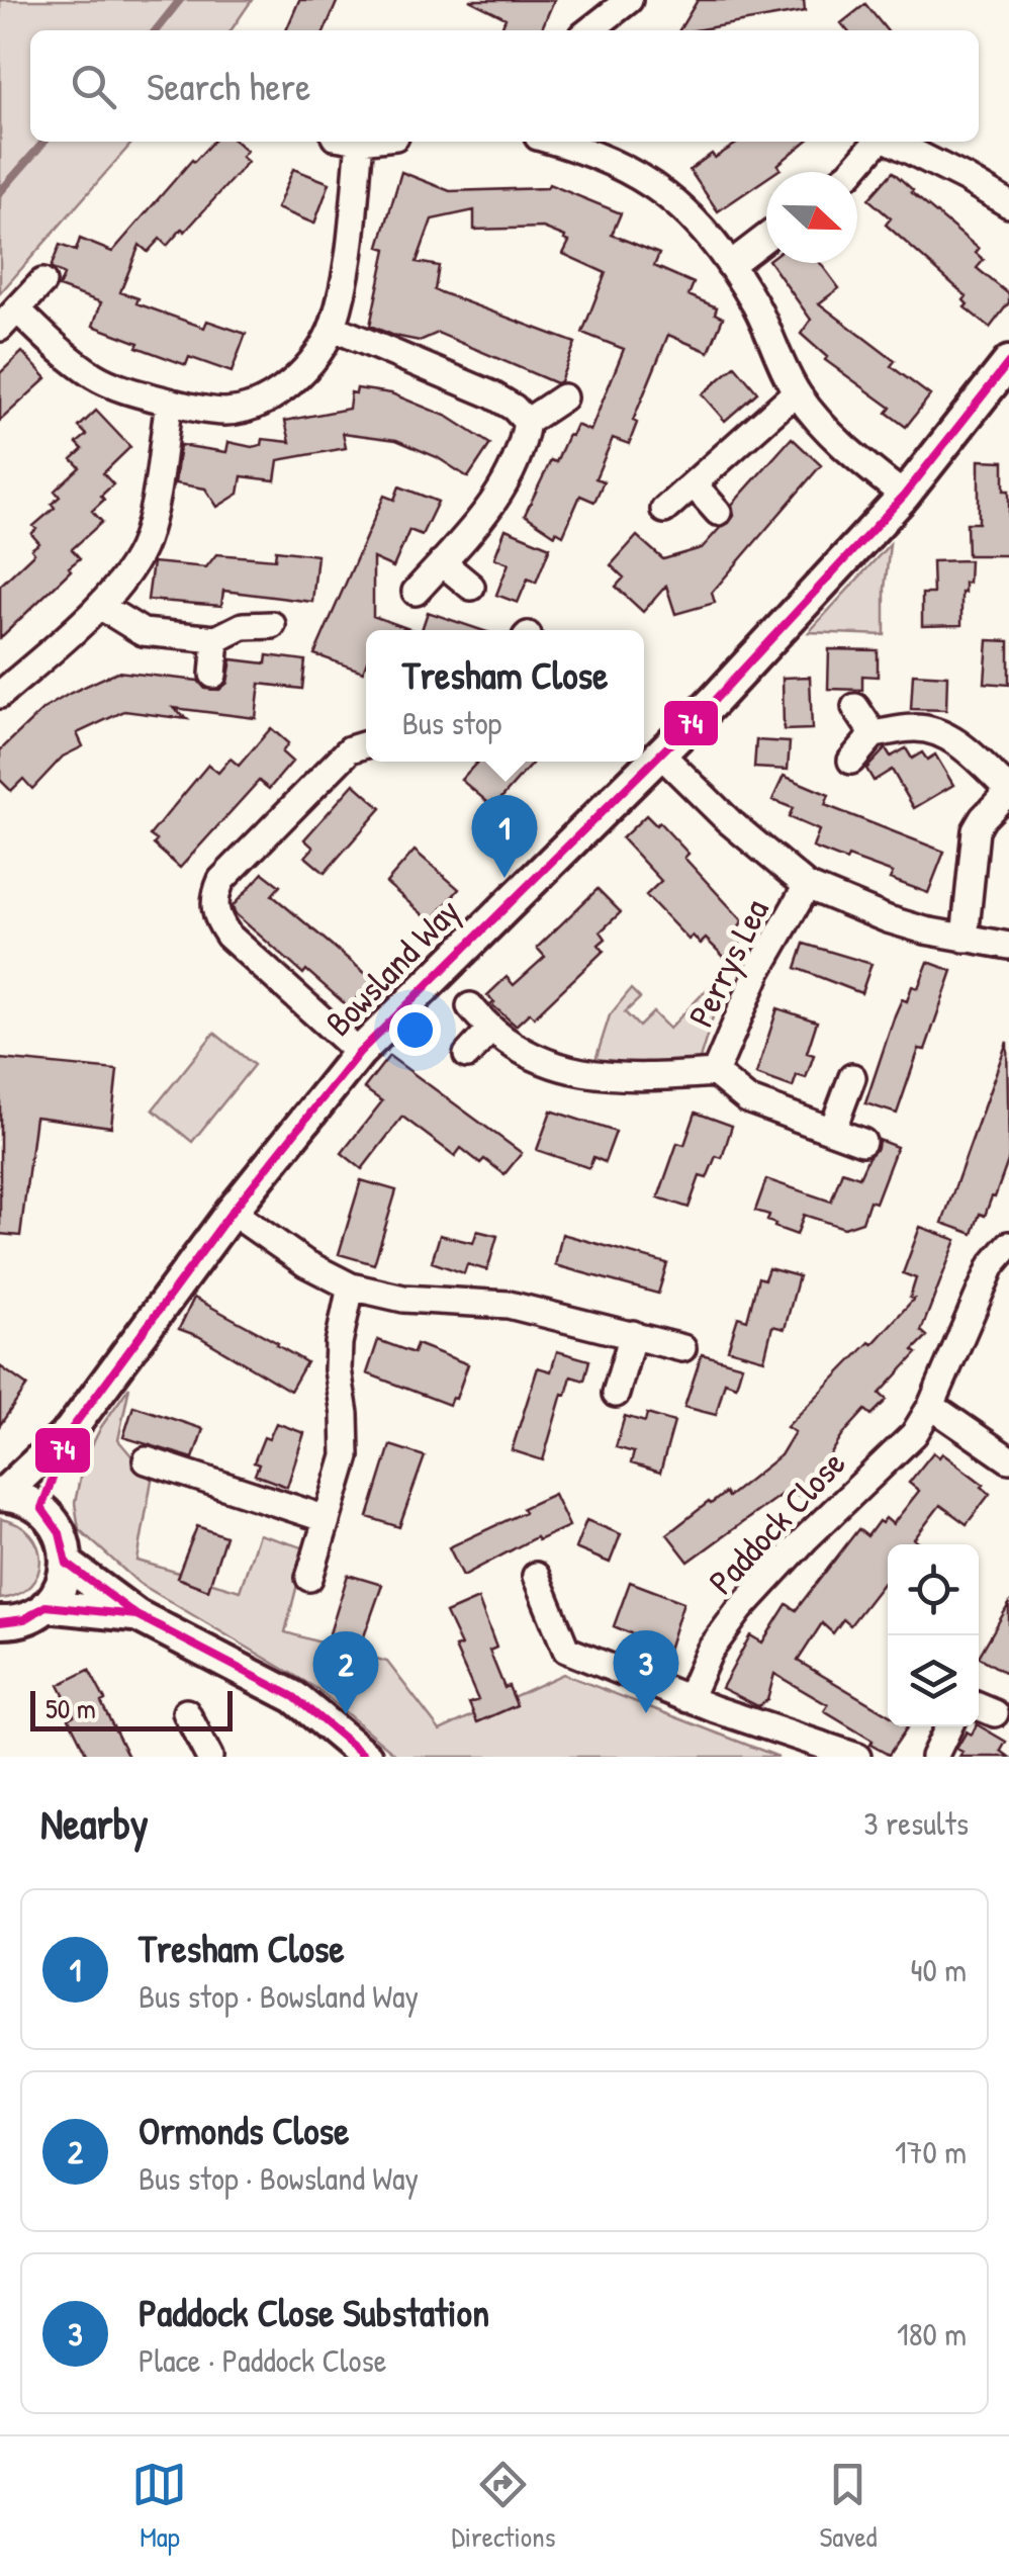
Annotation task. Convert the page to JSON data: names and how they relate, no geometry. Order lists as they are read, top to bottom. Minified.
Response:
{"streets":{"street":["Perrys Lea","Bowsland Way","Paddock Close"]},"lines":["transit line 74"],"scale_bar":"50 m","north":"right","page":{"search":"Search here","popup":["Tresham Close","Bus stop"],"pins":["1","3","2"],"scale":"50 m","heading":["Nearby","3 results"],"list":[{"mark":"1","name":"Tresham Close","note":"Bus stop · Bowsland Way","value":"40 m"},{"mark":"2","name":"Ormonds Close","note":"Bus stop · Bowsland Way","value":"170 m"},{"mark":"3","name":"Paddock Close Substation","note":"Place · Paddock Close","value":"180 m"}],"nav":["Map","Directions","Saved"]}}
